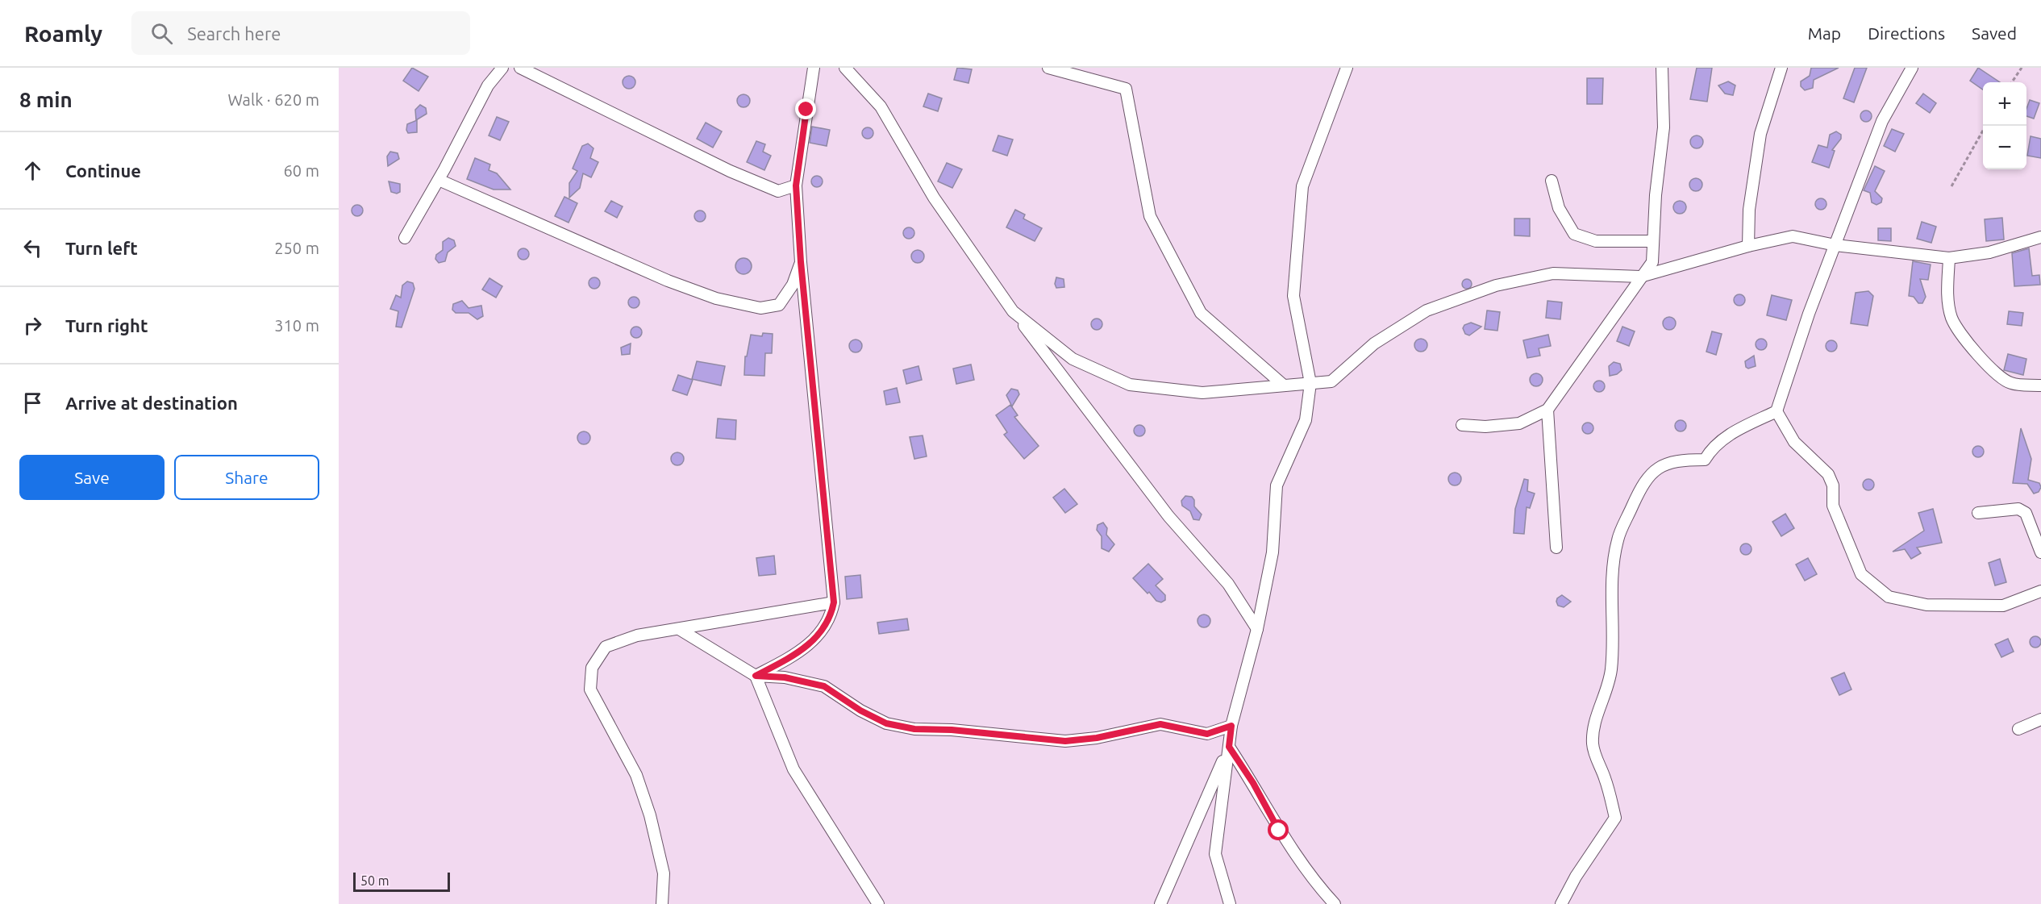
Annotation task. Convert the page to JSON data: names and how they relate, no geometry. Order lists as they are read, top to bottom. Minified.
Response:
{"scale_bar":"50 m","page":{"header":"Roamly","search":"Search here","nav":["Map","Directions","Saved"],"heading":["8 min","Walk · 620 m"],"map_buttons":["+","−"],"list":[["Continue","60 m"],["Turn left","250 m"],["Turn right","310 m"],"Arrive at destination"],"buttons":["Save","Share"],"scale":"50 m"}}
